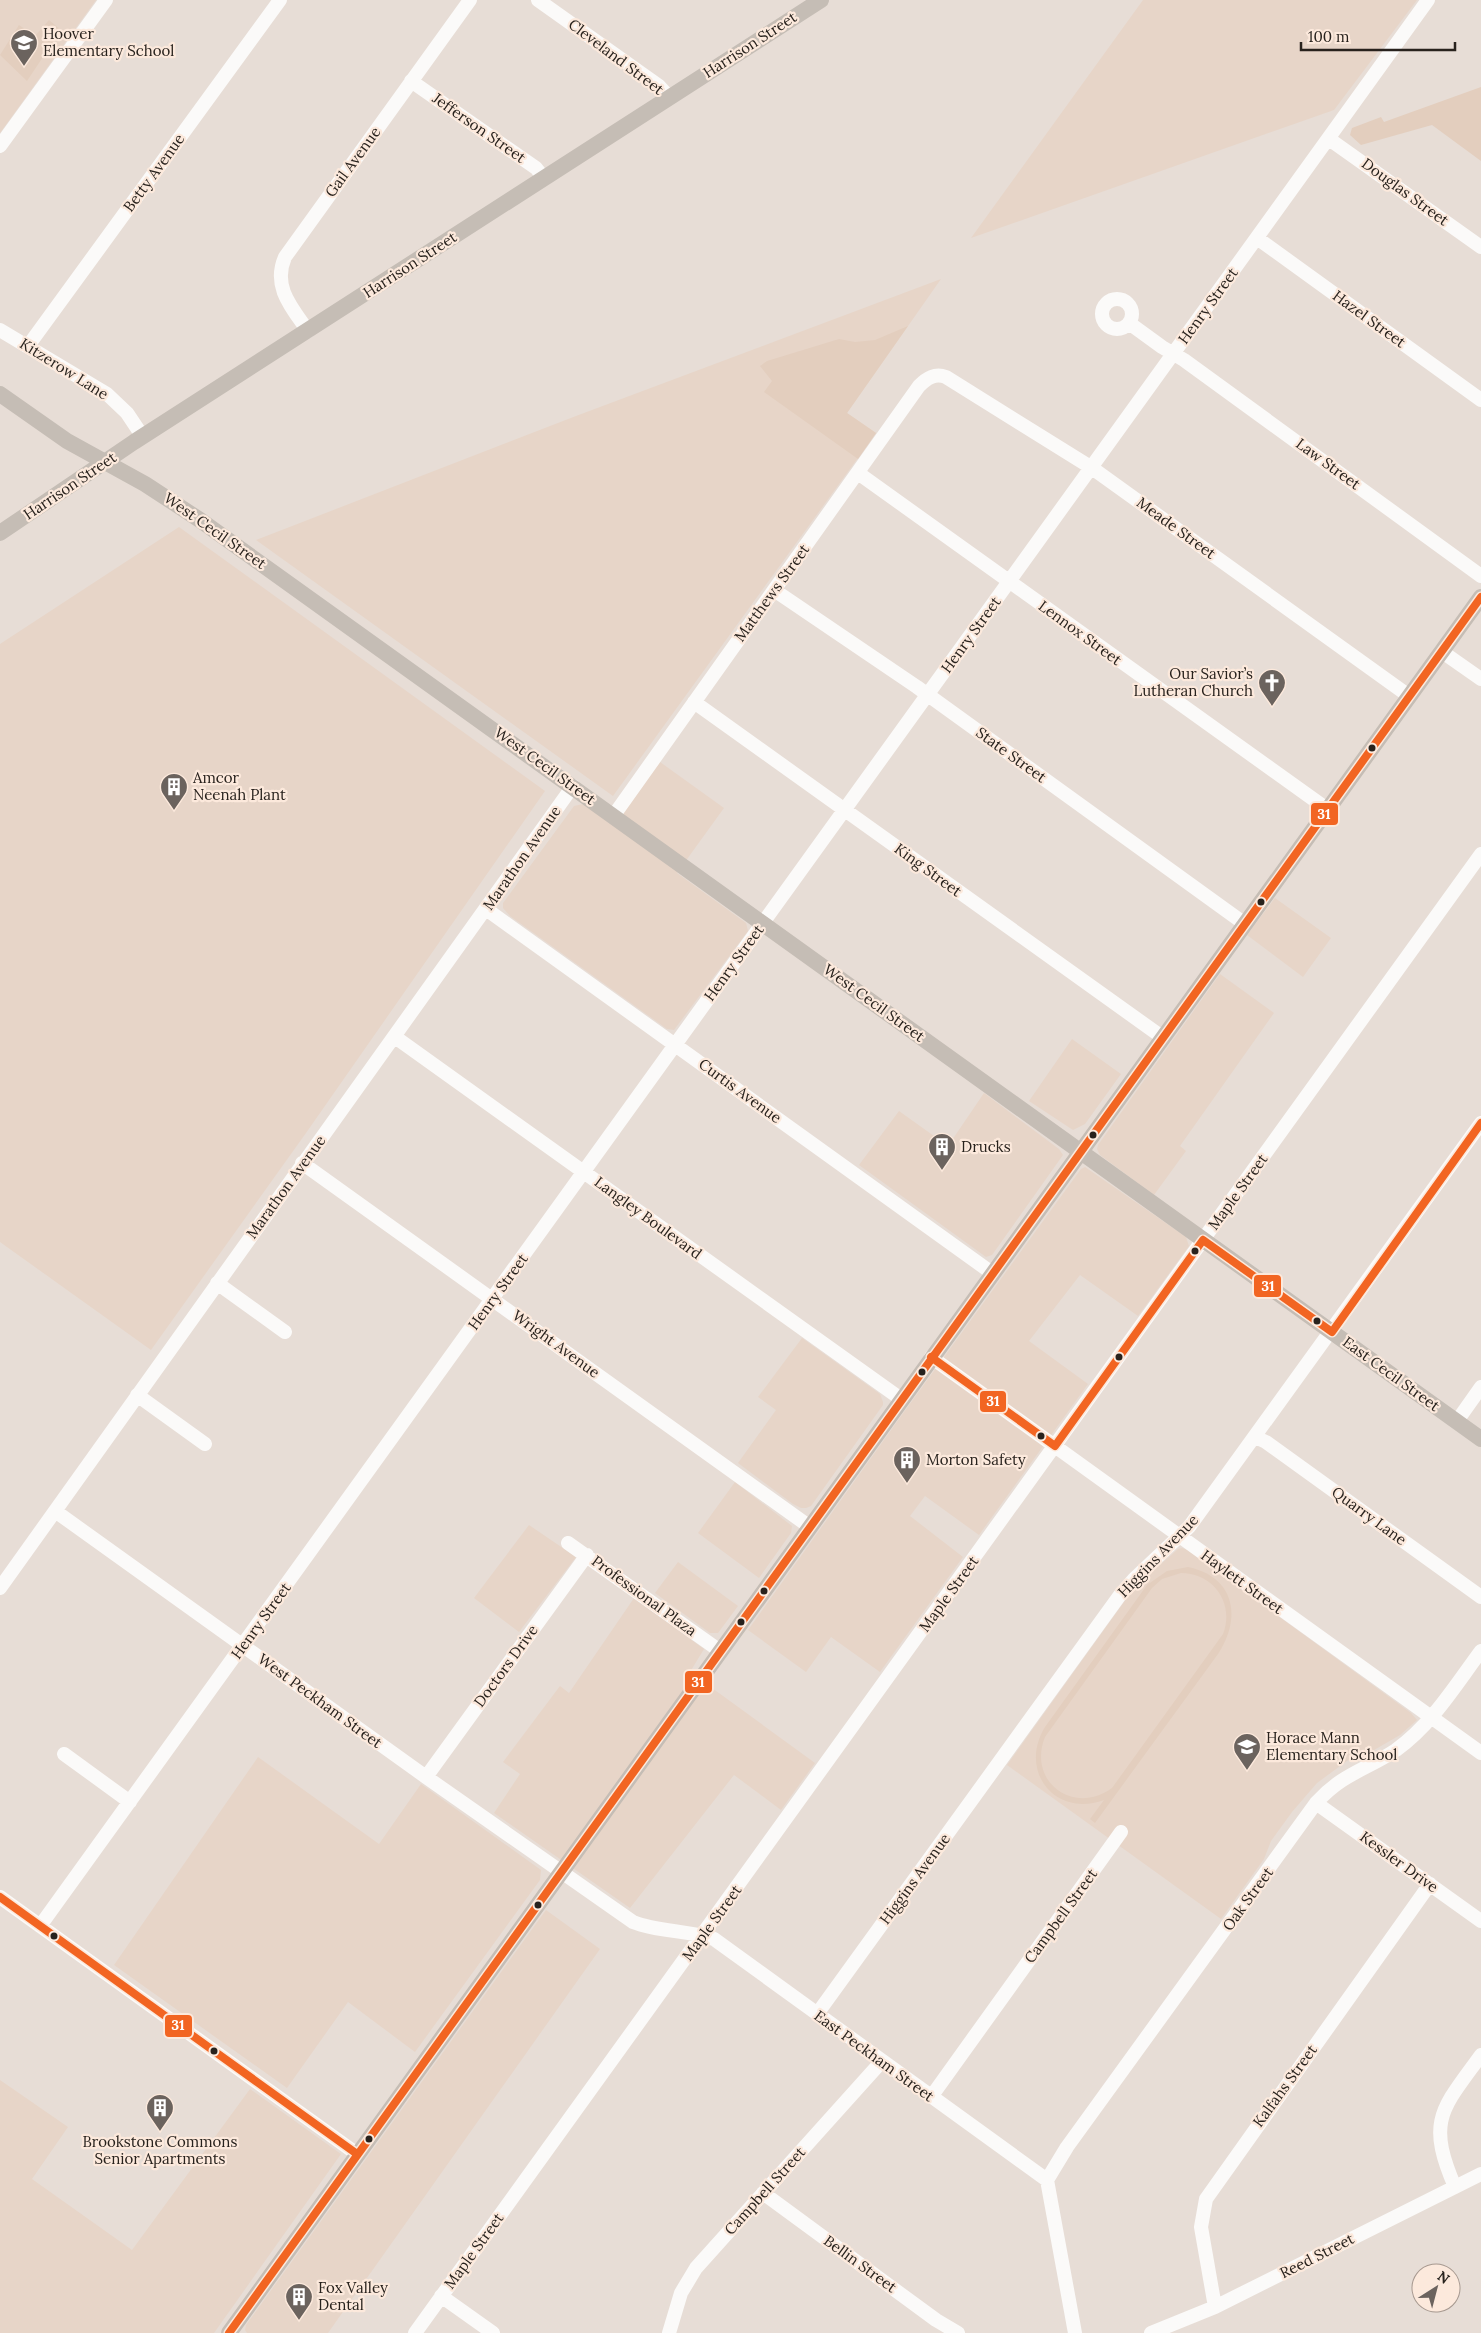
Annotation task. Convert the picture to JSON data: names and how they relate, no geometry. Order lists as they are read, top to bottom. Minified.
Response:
{"streets":{"main road":["Harrison Street","West Cecil Street","East Cecil Street"],"street":["Cleveland Street","Jefferson Street","Gail Avenue","Betty Avenue","Douglas Street","Henry Street","Hazel Street","Kitzerow Lane","Law Street","Meade Street","Matthews Street","Lennox Street","State Street","Marathon Avenue","King Street","Curtis Avenue","Maple Street","Langley Boulevard","Wright Avenue","Quarry Lane","Higgins Avenue","Haylett Street","Professional Plaza","Doctors Drive","West Peckham Street","Kessler Drive","Oak Street","Campbell Street","East Peckham Street","Kalfahs Street","Reed Street","Bellin Street"]},"crossings":[["Harrison Street","Cleveland Street"],["Harrison Street","Jefferson Street"],["Harrison Street","Gail Avenue"],["Harrison Street","Kitzerow Lane"],["Jefferson Street","Gail Avenue"],["Betty Avenue","Kitzerow Lane"],["Douglas Street","Henry Street"],["Henry Street","Hazel Street"],["Henry Street","Law Street"],["Henry Street","Meade Street"],["Henry Street","West Cecil Street"],["Henry Street","Lennox Street"],["Henry Street","State Street"],["Henry Street","King Street"],["Henry Street","Curtis Avenue"],["Henry Street","Langley Boulevard"],["Henry Street","Wright Avenue"],["Henry Street","West Peckham Street"],["Meade Street","Matthews Street"],["West Cecil Street","Matthews Street"],["West Cecil Street","Marathon Avenue"],["West Cecil Street","East Cecil Street"],["Matthews Street","Lennox Street"],["Matthews Street","State Street"],["Matthews Street","King Street"],["Marathon Avenue","Curtis Avenue"],["Marathon Avenue","Langley Boulevard"],["Marathon Avenue","Wright Avenue"],["Marathon Avenue","West Peckham Street"],["Maple Street","East Cecil Street"],["Maple Street","Haylett Street"],["Maple Street","East Peckham Street"],["East Cecil Street","Higgins Avenue"],["Quarry Lane","Higgins Avenue"],["Higgins Avenue","Haylett Street"],["Higgins Avenue","East Peckham Street"],["Haylett Street","Oak Street"],["Professional Plaza","Doctors Drive"],["Doctors Drive","West Peckham Street"],["West Peckham Street","East Peckham Street"],["Kessler Drive","Oak Street"],["Kessler Drive","Kalfahs Street"],["Oak Street","East Peckham Street"],["Campbell Street","East Peckham Street"],["Campbell Street","Bellin Street"],["Kalfahs Street","Reed Street"]],"places":{"school or university":["Hoover Elementary School","Horace Mann Elementary School"],"church":["Our Savior’s Lutheran Church"],"building":["Amcor Neenah Plant","Drucks","Morton Safety","Brookstone Commons Senior Apartments","Fox Valley Dental"]},"lines":["transit line 31"],"scale_bar":"100 m","north":"top right"}
